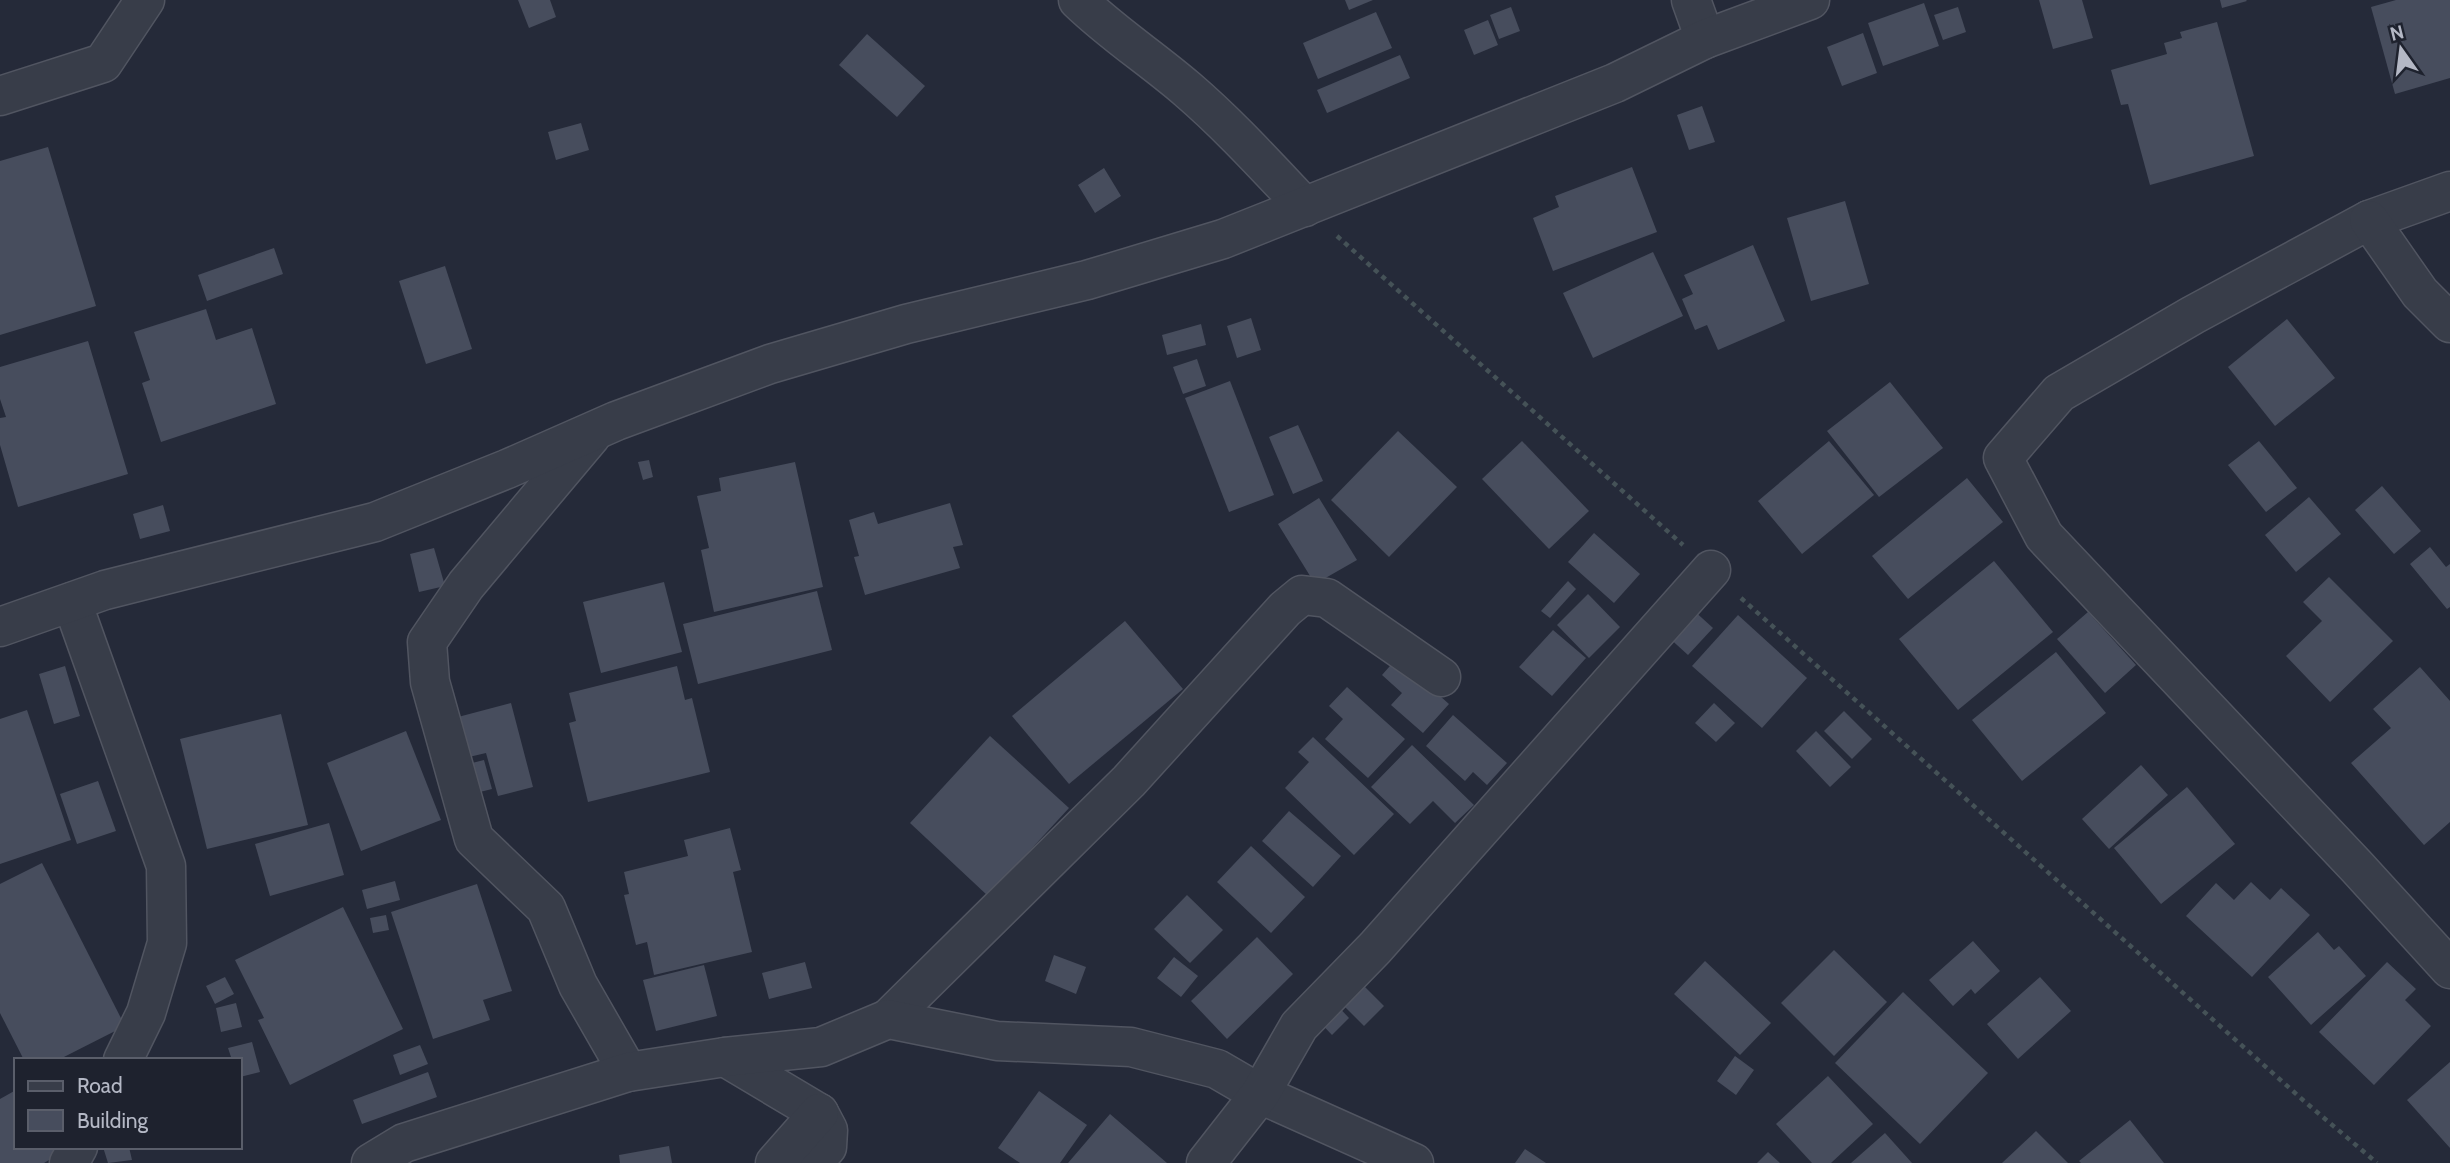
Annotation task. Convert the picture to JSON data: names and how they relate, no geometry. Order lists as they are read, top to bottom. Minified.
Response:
{"legend":["Road","Building"],"north":"top"}
